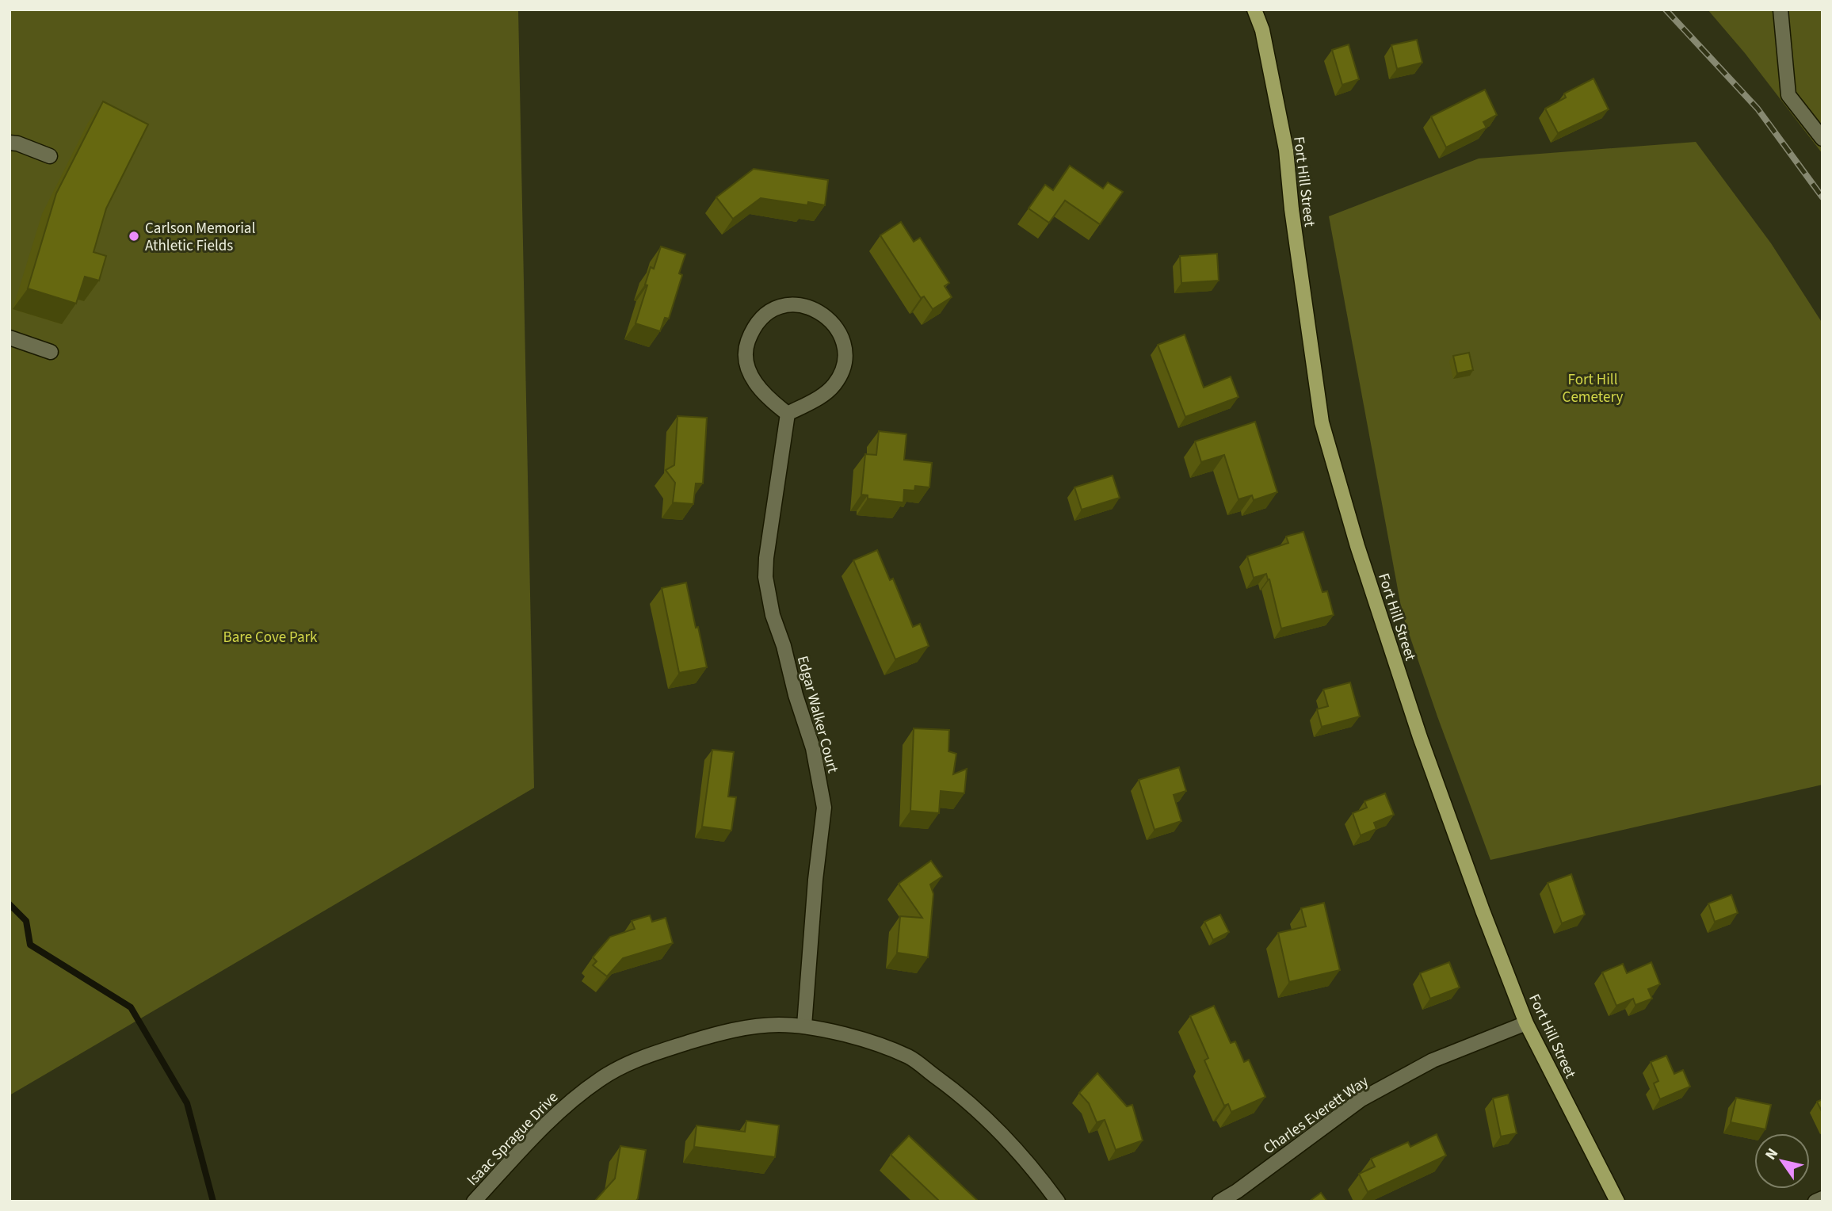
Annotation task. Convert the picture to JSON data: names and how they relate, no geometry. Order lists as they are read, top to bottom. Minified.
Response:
{"streets":{"main road":["Fort Hill Street"],"street":["Edgar Walker Court","Charles Everett Way","Isaac Sprague Drive"]},"crossings":[["Fort Hill Street","Charles Everett Way"],["Edgar Walker Court","Isaac Sprague Drive"]],"parks":["Fort Hill Cemetery","Bare Cove Park"],"places":["Carlson Memorial Athletic Fields"],"north":"top left"}
